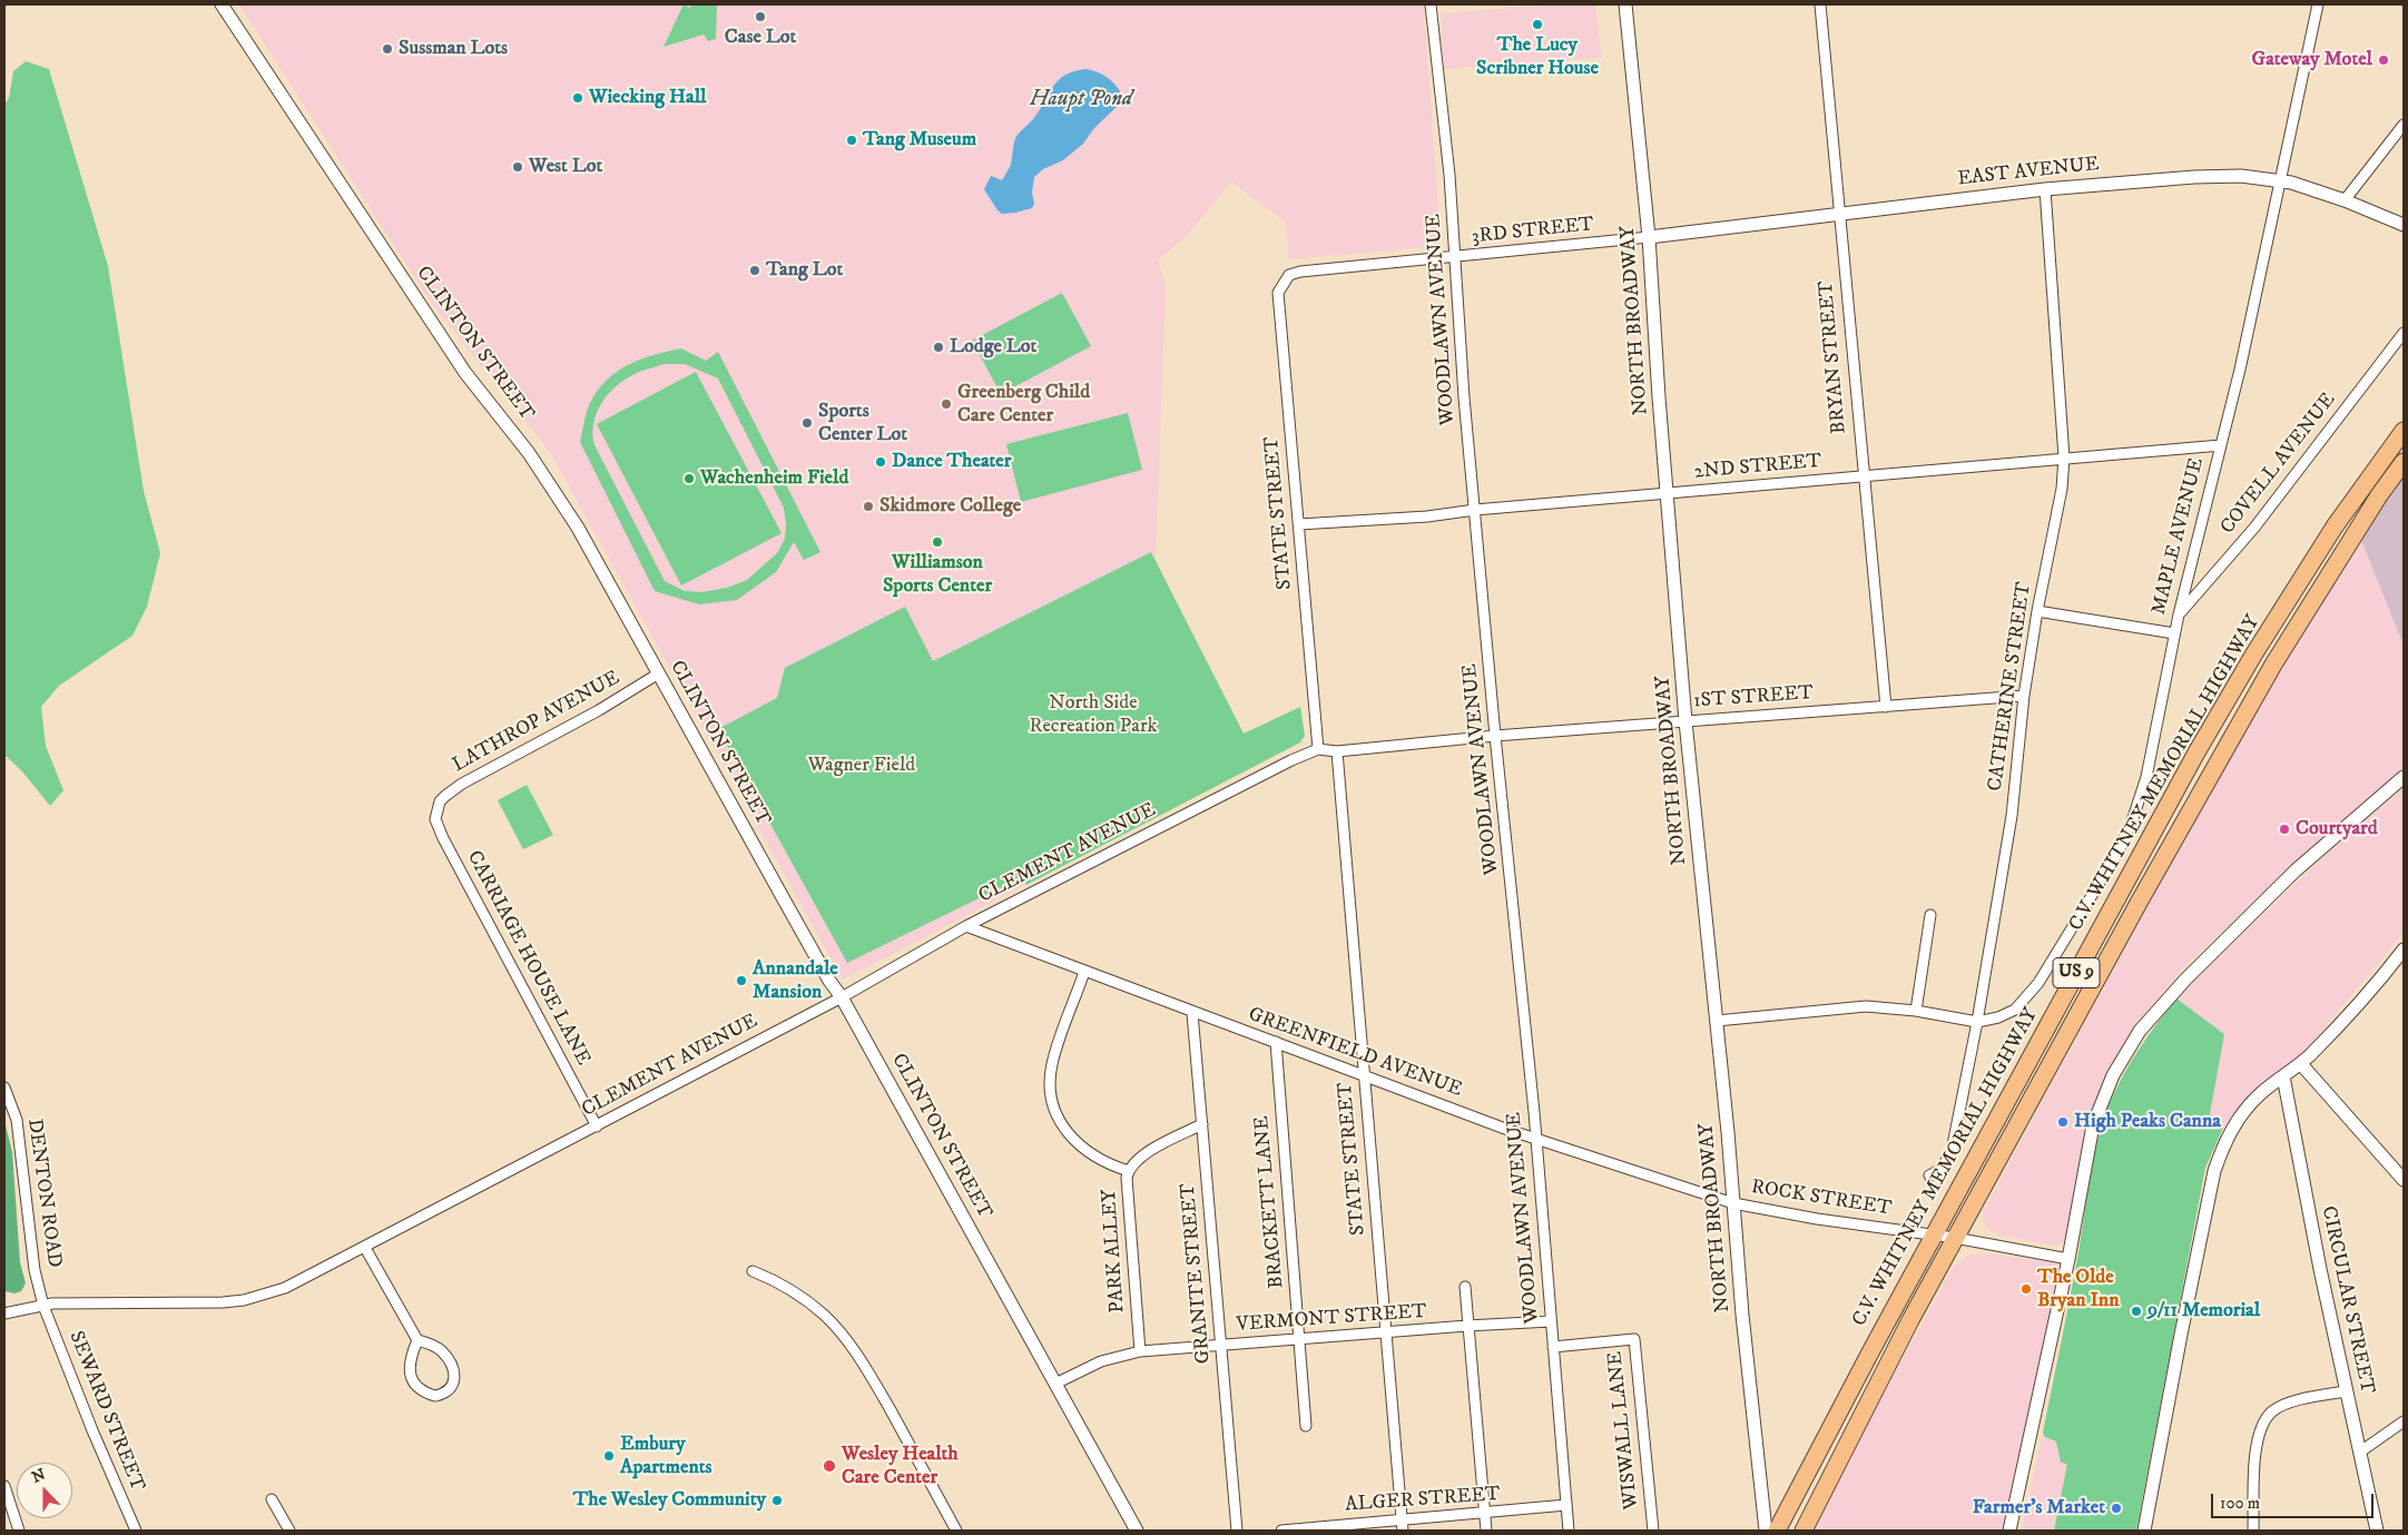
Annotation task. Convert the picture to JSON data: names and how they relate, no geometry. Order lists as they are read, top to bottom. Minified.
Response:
{"streets":{"highway":["C.V. WHITNEY MEMORIAL HIGHWAY","US 9"],"street":["EAST AVENUE","3RD STREET","WOODLAWN AVENUE","NORTH BROADWAY","CLINTON STREET","BRYAN STREET","COVELL AVENUE","2ND STREET","STATE STREET","MAPLE AVENUE","CATHERINE STREET","1ST STREET","LATHROP AVENUE","CLEMENT AVENUE","CARRIAGE HOUSE LANE","GREENFIELD AVENUE","DENTON ROAD","ROCK STREET","BRACKETT LANE","PARK ALLEY","GRANITE STREET","CIRCULAR STREET","VERMONT STREET","SEWARD STREET","WISWALL LANE","ALGER STREET"]},"crossings":[["EAST AVENUE","3RD STREET"],["EAST AVENUE","NORTH BROADWAY"],["EAST AVENUE","BRYAN STREET"],["EAST AVENUE","MAPLE AVENUE"],["EAST AVENUE","CATHERINE STREET"],["3RD STREET","WOODLAWN AVENUE"],["3RD STREET","NORTH BROADWAY"],["3RD STREET","STATE STREET"],["WOODLAWN AVENUE","2ND STREET"],["WOODLAWN AVENUE","1ST STREET"],["WOODLAWN AVENUE","GREENFIELD AVENUE"],["WOODLAWN AVENUE","VERMONT STREET"],["WOODLAWN AVENUE","WISWALL LANE"],["WOODLAWN AVENUE","ALGER STREET"],["NORTH BROADWAY","2ND STREET"],["NORTH BROADWAY","1ST STREET"],["NORTH BROADWAY","GREENFIELD AVENUE"],["NORTH BROADWAY","ROCK STREET"],["CLINTON STREET","LATHROP AVENUE"],["CLINTON STREET","CLEMENT AVENUE"],["CLINTON STREET","VERMONT STREET"],["BRYAN STREET","2ND STREET"],["BRYAN STREET","1ST STREET"],["COVELL AVENUE","MAPLE AVENUE"],["2ND STREET","STATE STREET"],["2ND STREET","MAPLE AVENUE"],["2ND STREET","CATHERINE STREET"],["STATE STREET","1ST STREET"],["STATE STREET","CLEMENT AVENUE"],["STATE STREET","GREENFIELD AVENUE"],["STATE STREET","VERMONT STREET"],["STATE STREET","ALGER STREET"],["MAPLE AVENUE","CATHERINE STREET"],["CATHERINE STREET","1ST STREET"],["1ST STREET","CLEMENT AVENUE"],["LATHROP AVENUE","CARRIAGE HOUSE LANE"],["C.V. WHITNEY MEMORIAL HIGHWAY","ROCK STREET"],["CLEMENT AVENUE","CARRIAGE HOUSE LANE"],["CLEMENT AVENUE","GREENFIELD AVENUE"],["CLEMENT AVENUE","DENTON ROAD"],["CLEMENT AVENUE","SEWARD STREET"],["GREENFIELD AVENUE","ROCK STREET"],["GREENFIELD AVENUE","BRACKETT LANE"],["GREENFIELD AVENUE","PARK ALLEY"],["GREENFIELD AVENUE","GRANITE STREET"],["DENTON ROAD","SEWARD STREET"],["BRACKETT LANE","VERMONT STREET"],["PARK ALLEY","GRANITE STREET"],["PARK ALLEY","VERMONT STREET"],["GRANITE STREET","VERMONT STREET"]],"water":["Haupt Pond"],"parks":["North Side Recreation Park","Wagner Field"],"places":["Case Lot","The Lucy Scribner House","Sussman Lots","Gateway Motel","Wiecking Hall","Tang Museum","West Lot","Tang Lot","Lodge Lot","Greenberg Child Care Center","Sports Center Lot","Dance Theater","Wachenheim Field","Skidmore College","Williamson Sports Center","Courtyard","Annandale Mansion","High Peaks Canna","The Olde Bryan Inn","9/11 Memorial","Embury Apartments","Wesley Health Care Center","The Wesley Community","Farmer's Market"],"scale_bar":"100 m","north":"top"}
